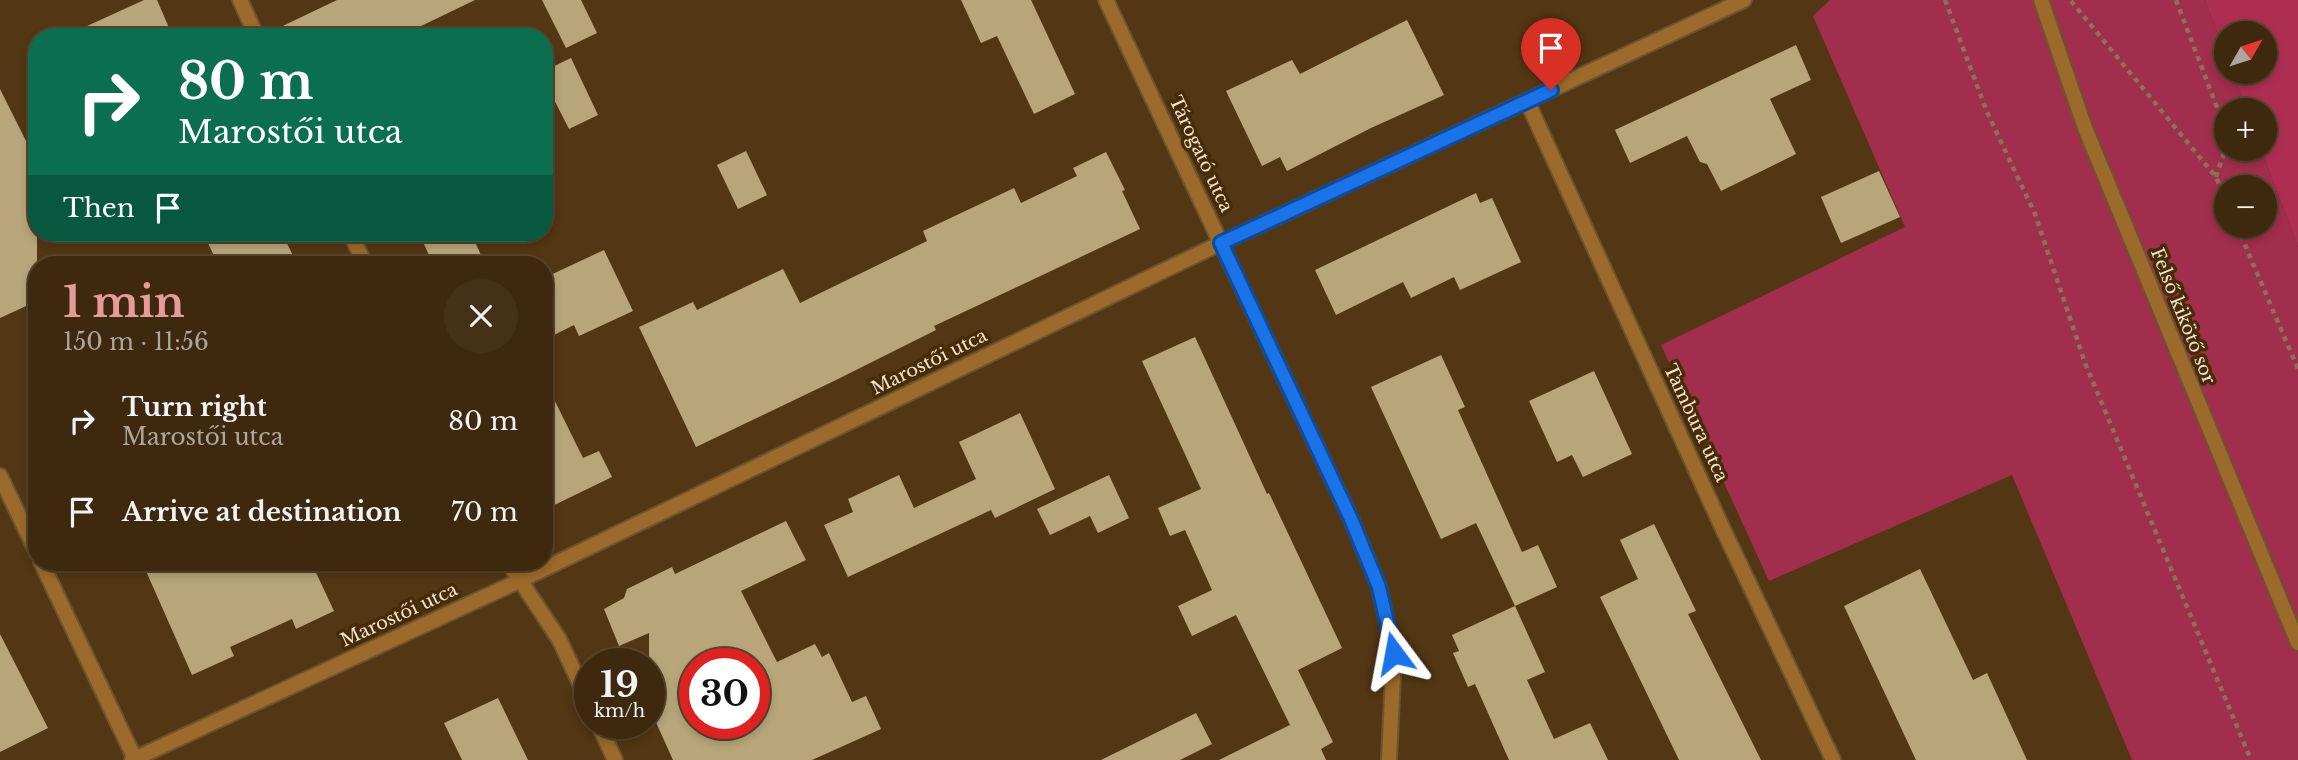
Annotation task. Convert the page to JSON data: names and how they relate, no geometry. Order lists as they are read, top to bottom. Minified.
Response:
{"streets":{"street":["Tárogató utca","Felső kikötő sor","Marostői utca","Tambura utca"]},"crossings":[["Tárogató utca","Marostői utca"],["Marostői utca","Tambura utca"]],"north":"top right","page":{"map_buttons":["+","−"],"turn":["80 m","Marostői utca"],"then":"Then","heading":["1 min","150 m · 11:56"],"list":[{"name":"Turn right","note":"Marostői utca","value":"80 m"},{"name":"Arrive at destination","value":"70 m"}],"speed":"19 km/h","limit":"30"}}
